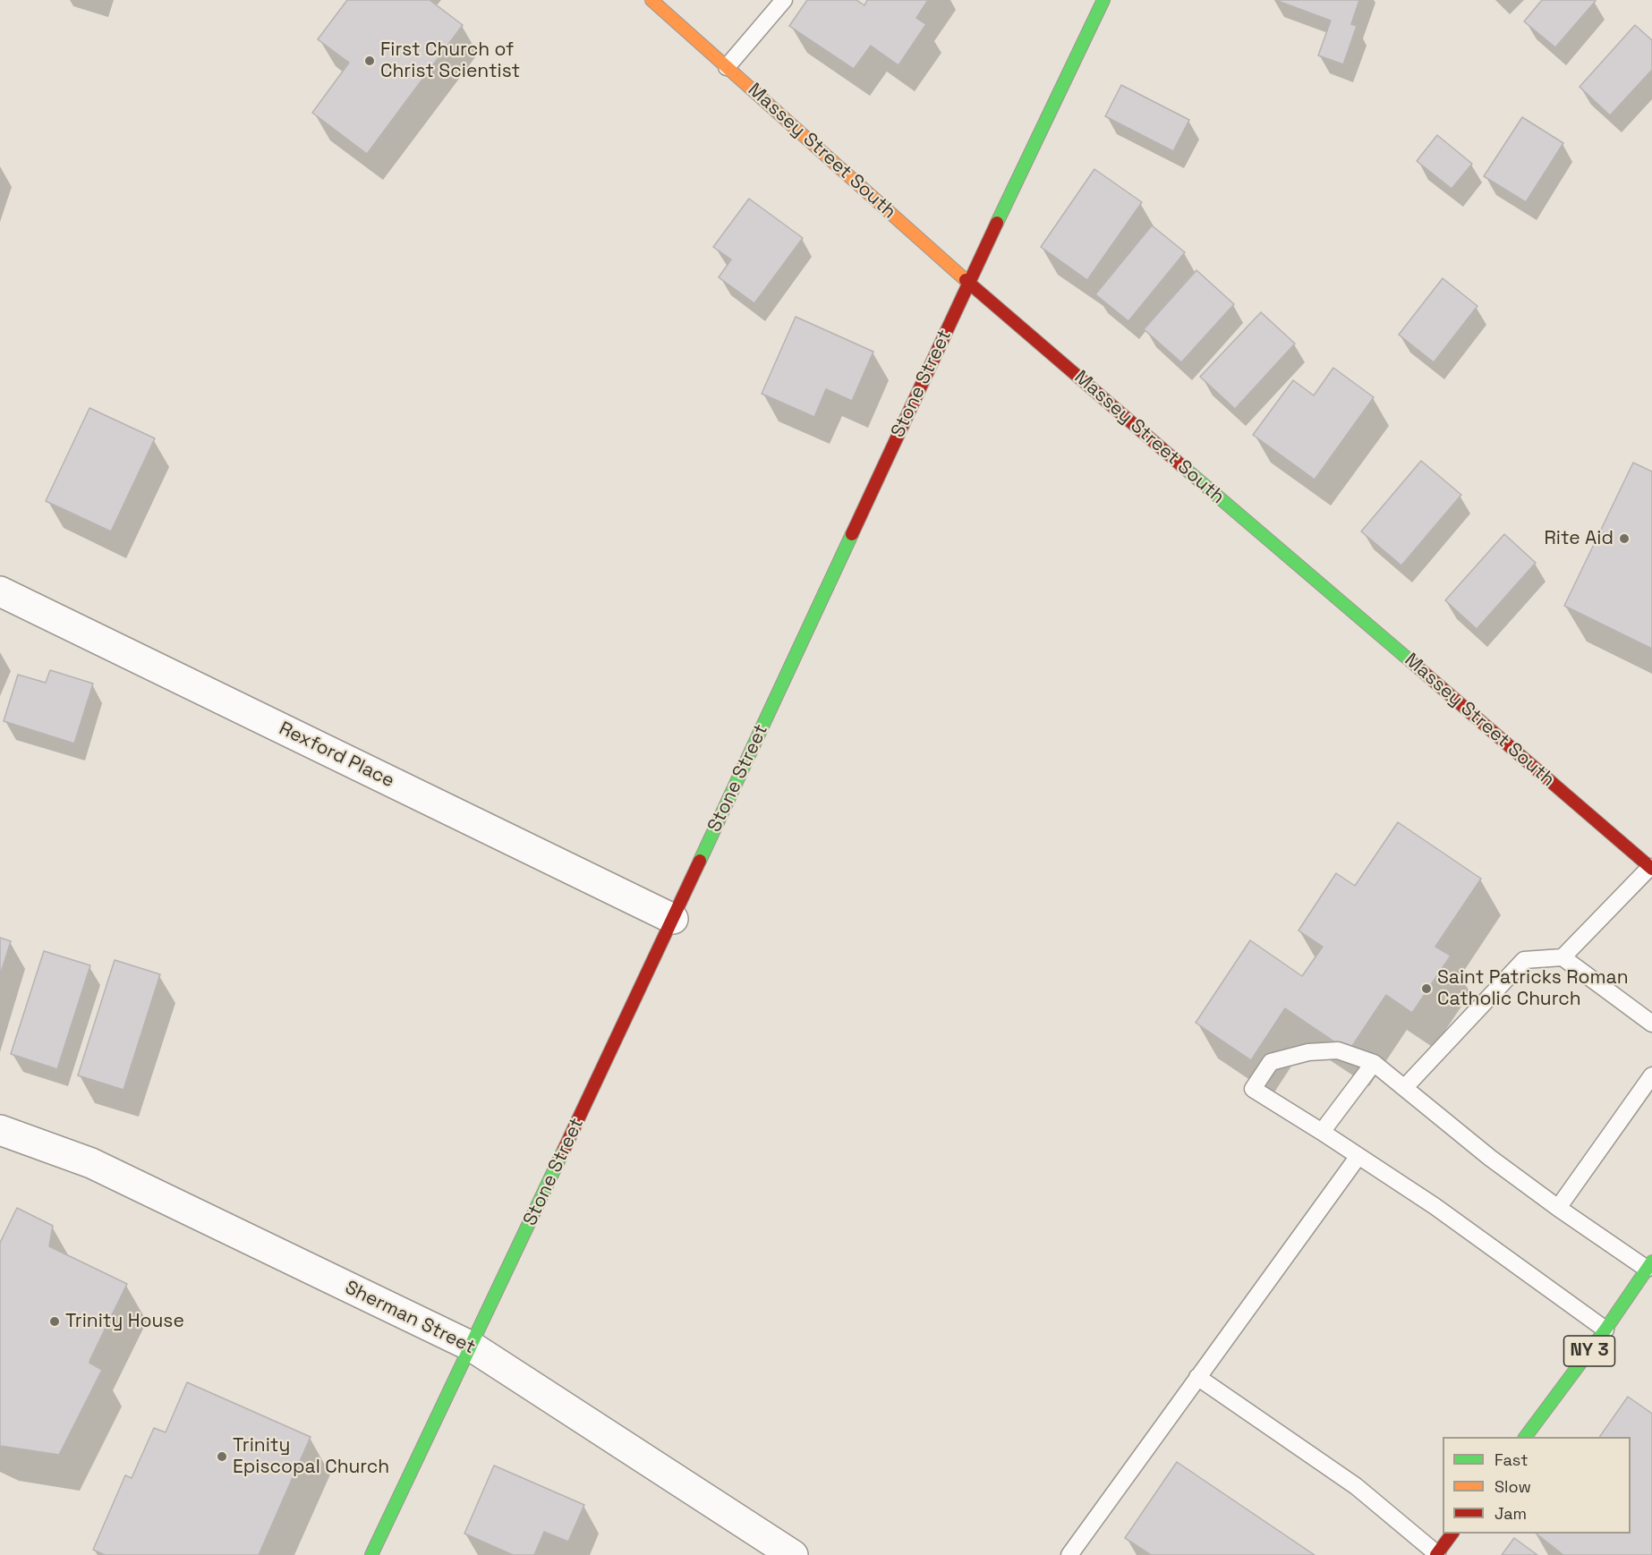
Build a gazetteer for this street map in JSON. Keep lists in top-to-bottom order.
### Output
{
  "streets": {
    "main road": ["Massey Street South", "Stone Street", "NY 3"],
    "street": ["Rexford Place", "Sherman Street"]
  },
  "crossings": [
    ["Massey Street South", "Stone Street"],
    ["Stone Street", "Rexford Place"],
    ["Stone Street", "Sherman Street"]
  ],
  "places": [
    "First Church of Christ Scientist",
    "Rite Aid",
    "Saint Patricks Roman Catholic Church",
    "Trinity House",
    "Trinity Episcopal Church"
  ],
  "legend": ["Fast", "Slow", "Jam"]
}
